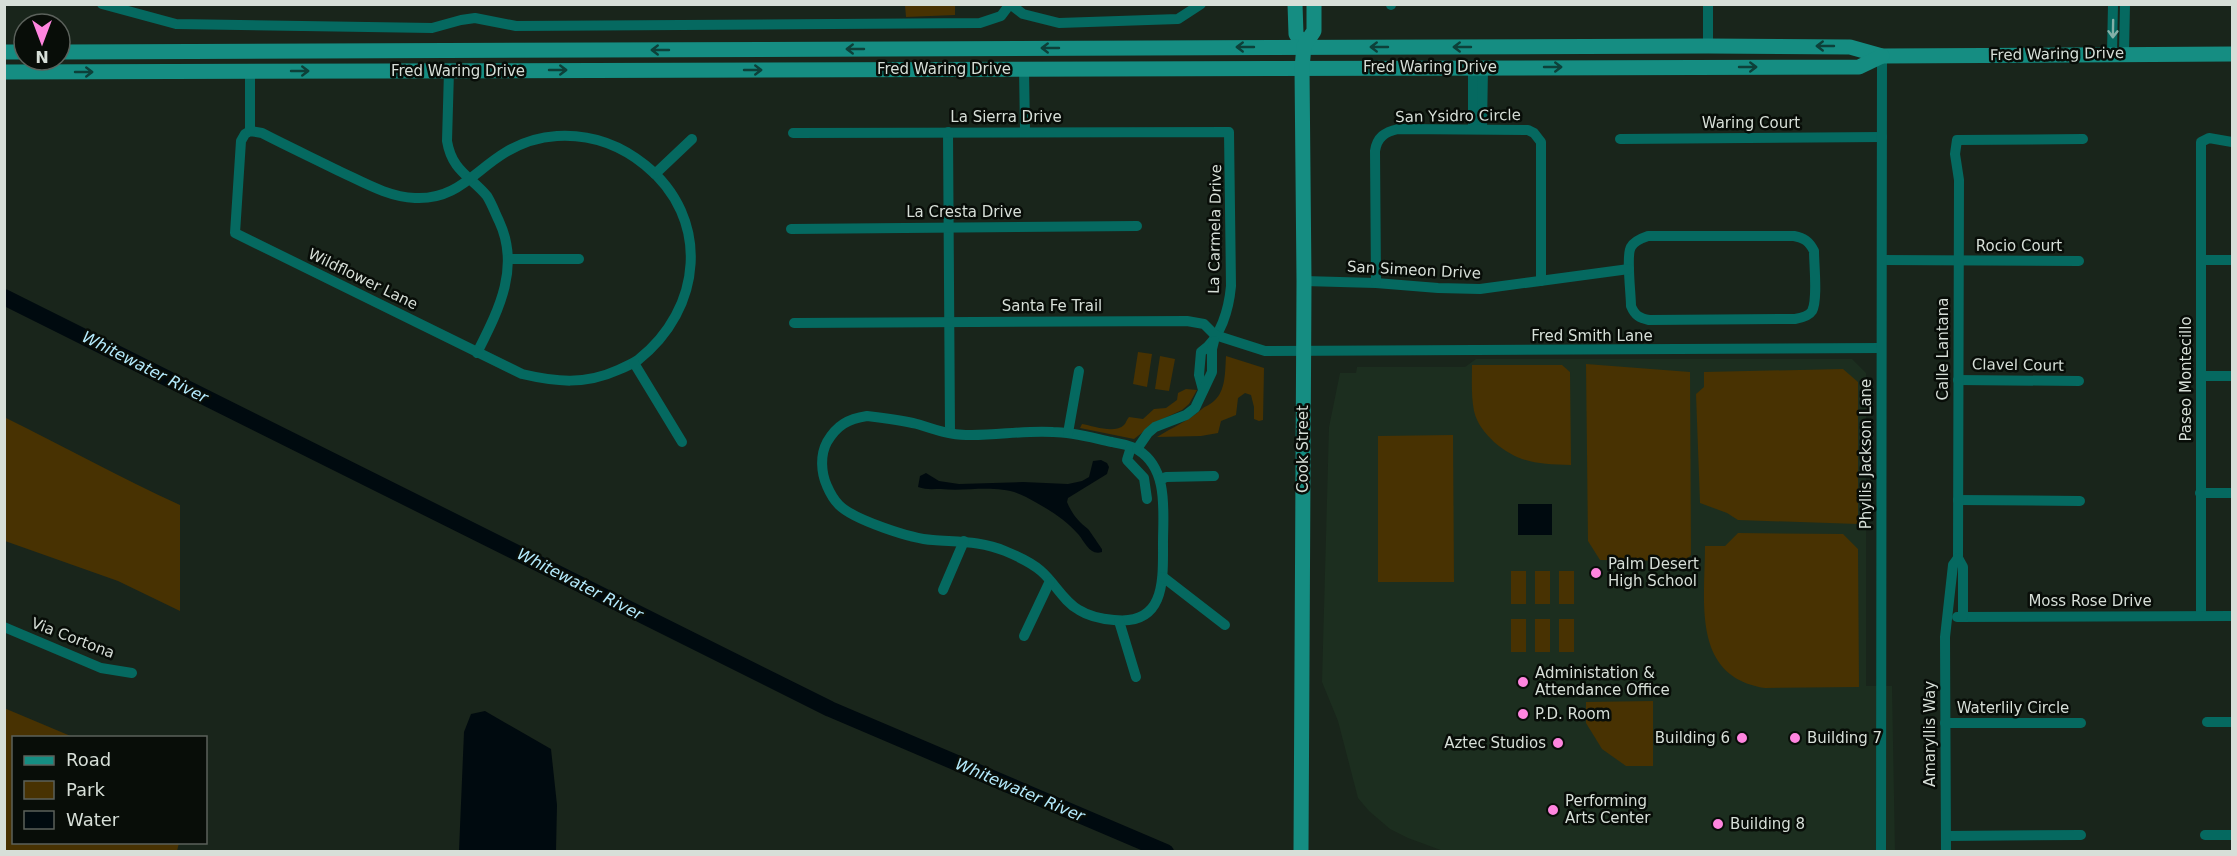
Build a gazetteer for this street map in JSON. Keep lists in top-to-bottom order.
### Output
{
  "streets": {
    "main road": ["Fred Waring Drive", "Cook Street"],
    "street": [
      "San Ysidro Circle",
      "La Sierra Drive",
      "Waring Court",
      "La Cresta Drive",
      "La Carmela Drive",
      "Rocio Court",
      "San Simeon Drive",
      "Wildflower Lane",
      "Santa Fe Trail",
      "Fred Smith Lane",
      "Calle Lantana",
      "Clavel Court",
      "Paseo Montecillo",
      "Phyllis Jackson Lane",
      "Moss Rose Drive",
      "Via Cortona",
      "Waterlily Circle",
      "Amaryllis Way"
    ]
  },
  "crossings": [
    ["Fred Waring Drive", "Cook Street"],
    ["Fred Waring Drive", "Phyllis Jackson Lane"],
    ["San Ysidro Circle", "San Simeon Drive"],
    ["La Sierra Drive", "La Carmela Drive"],
    ["Waring Court", "Phyllis Jackson Lane"],
    ["La Carmela Drive", "Santa Fe Trail"],
    ["Rocio Court", "Calle Lantana"],
    ["Rocio Court", "Phyllis Jackson Lane"],
    ["San Simeon Drive", "Cook Street"],
    ["Santa Fe Trail", "Fred Smith Lane"],
    ["Santa Fe Trail", "Cook Street"],
    ["Fred Smith Lane", "Cook Street"],
    ["Fred Smith Lane", "Phyllis Jackson Lane"],
    ["Calle Lantana", "Clavel Court"],
    ["Calle Lantana", "Moss Rose Drive"],
    ["Calle Lantana", "Amaryllis Way"],
    ["Paseo Montecillo", "Moss Rose Drive"],
    ["Moss Rose Drive", "Amaryllis Way"],
    ["Waterlily Circle", "Amaryllis Way"]
  ],
  "water": ["Whitewater River"],
  "places": [
    "Palm Desert High School",
    "Administation & Attendance Office",
    "P.D. Room",
    "Building 6",
    "Building 7",
    "Aztec Studios",
    "Performing Arts Center",
    "Building 8"
  ],
  "legend": ["Road", "Park", "Water"],
  "north": "bottom"
}
